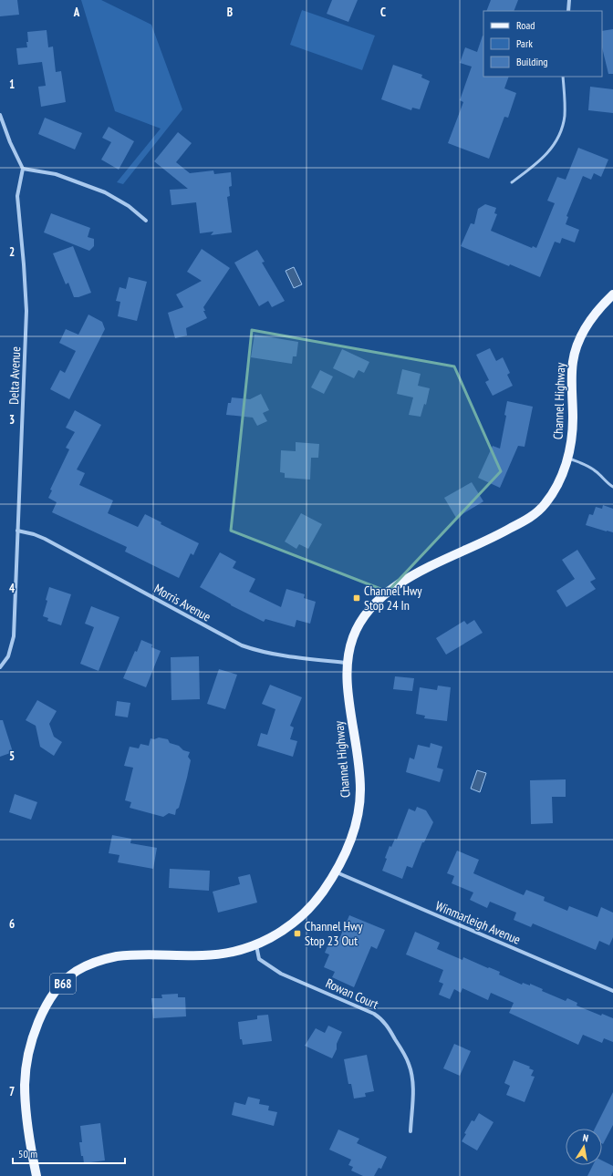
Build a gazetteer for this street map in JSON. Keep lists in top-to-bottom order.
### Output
{
  "streets": {
    "main road": ["Channel Highway", "B68"],
    "street": [
      "Delta Avenue",
      "Morris Avenue",
      "Winmarleigh Avenue",
      "Rowan Court"
    ]
  },
  "crossings": [
    ["Delta Avenue", "Morris Avenue"],
    ["Channel Highway", "Morris Avenue"],
    ["Channel Highway", "Winmarleigh Avenue"],
    ["Channel Highway", "Rowan Court"]
  ],
  "places": {
    "transit": ["Channel Hwy Stop 24 In", "Channel Hwy Stop 23 Out"]
  },
  "legend": ["Road", "Park", "Building"],
  "scale_bar": "50 m",
  "north": "top",
  "grid": {
    "columns": ["A", "B", "C"],
    "rows": [
      "1",
      "2",
      "3",
      "4",
      "5",
      "6",
      "7"
    ]
  }
}
